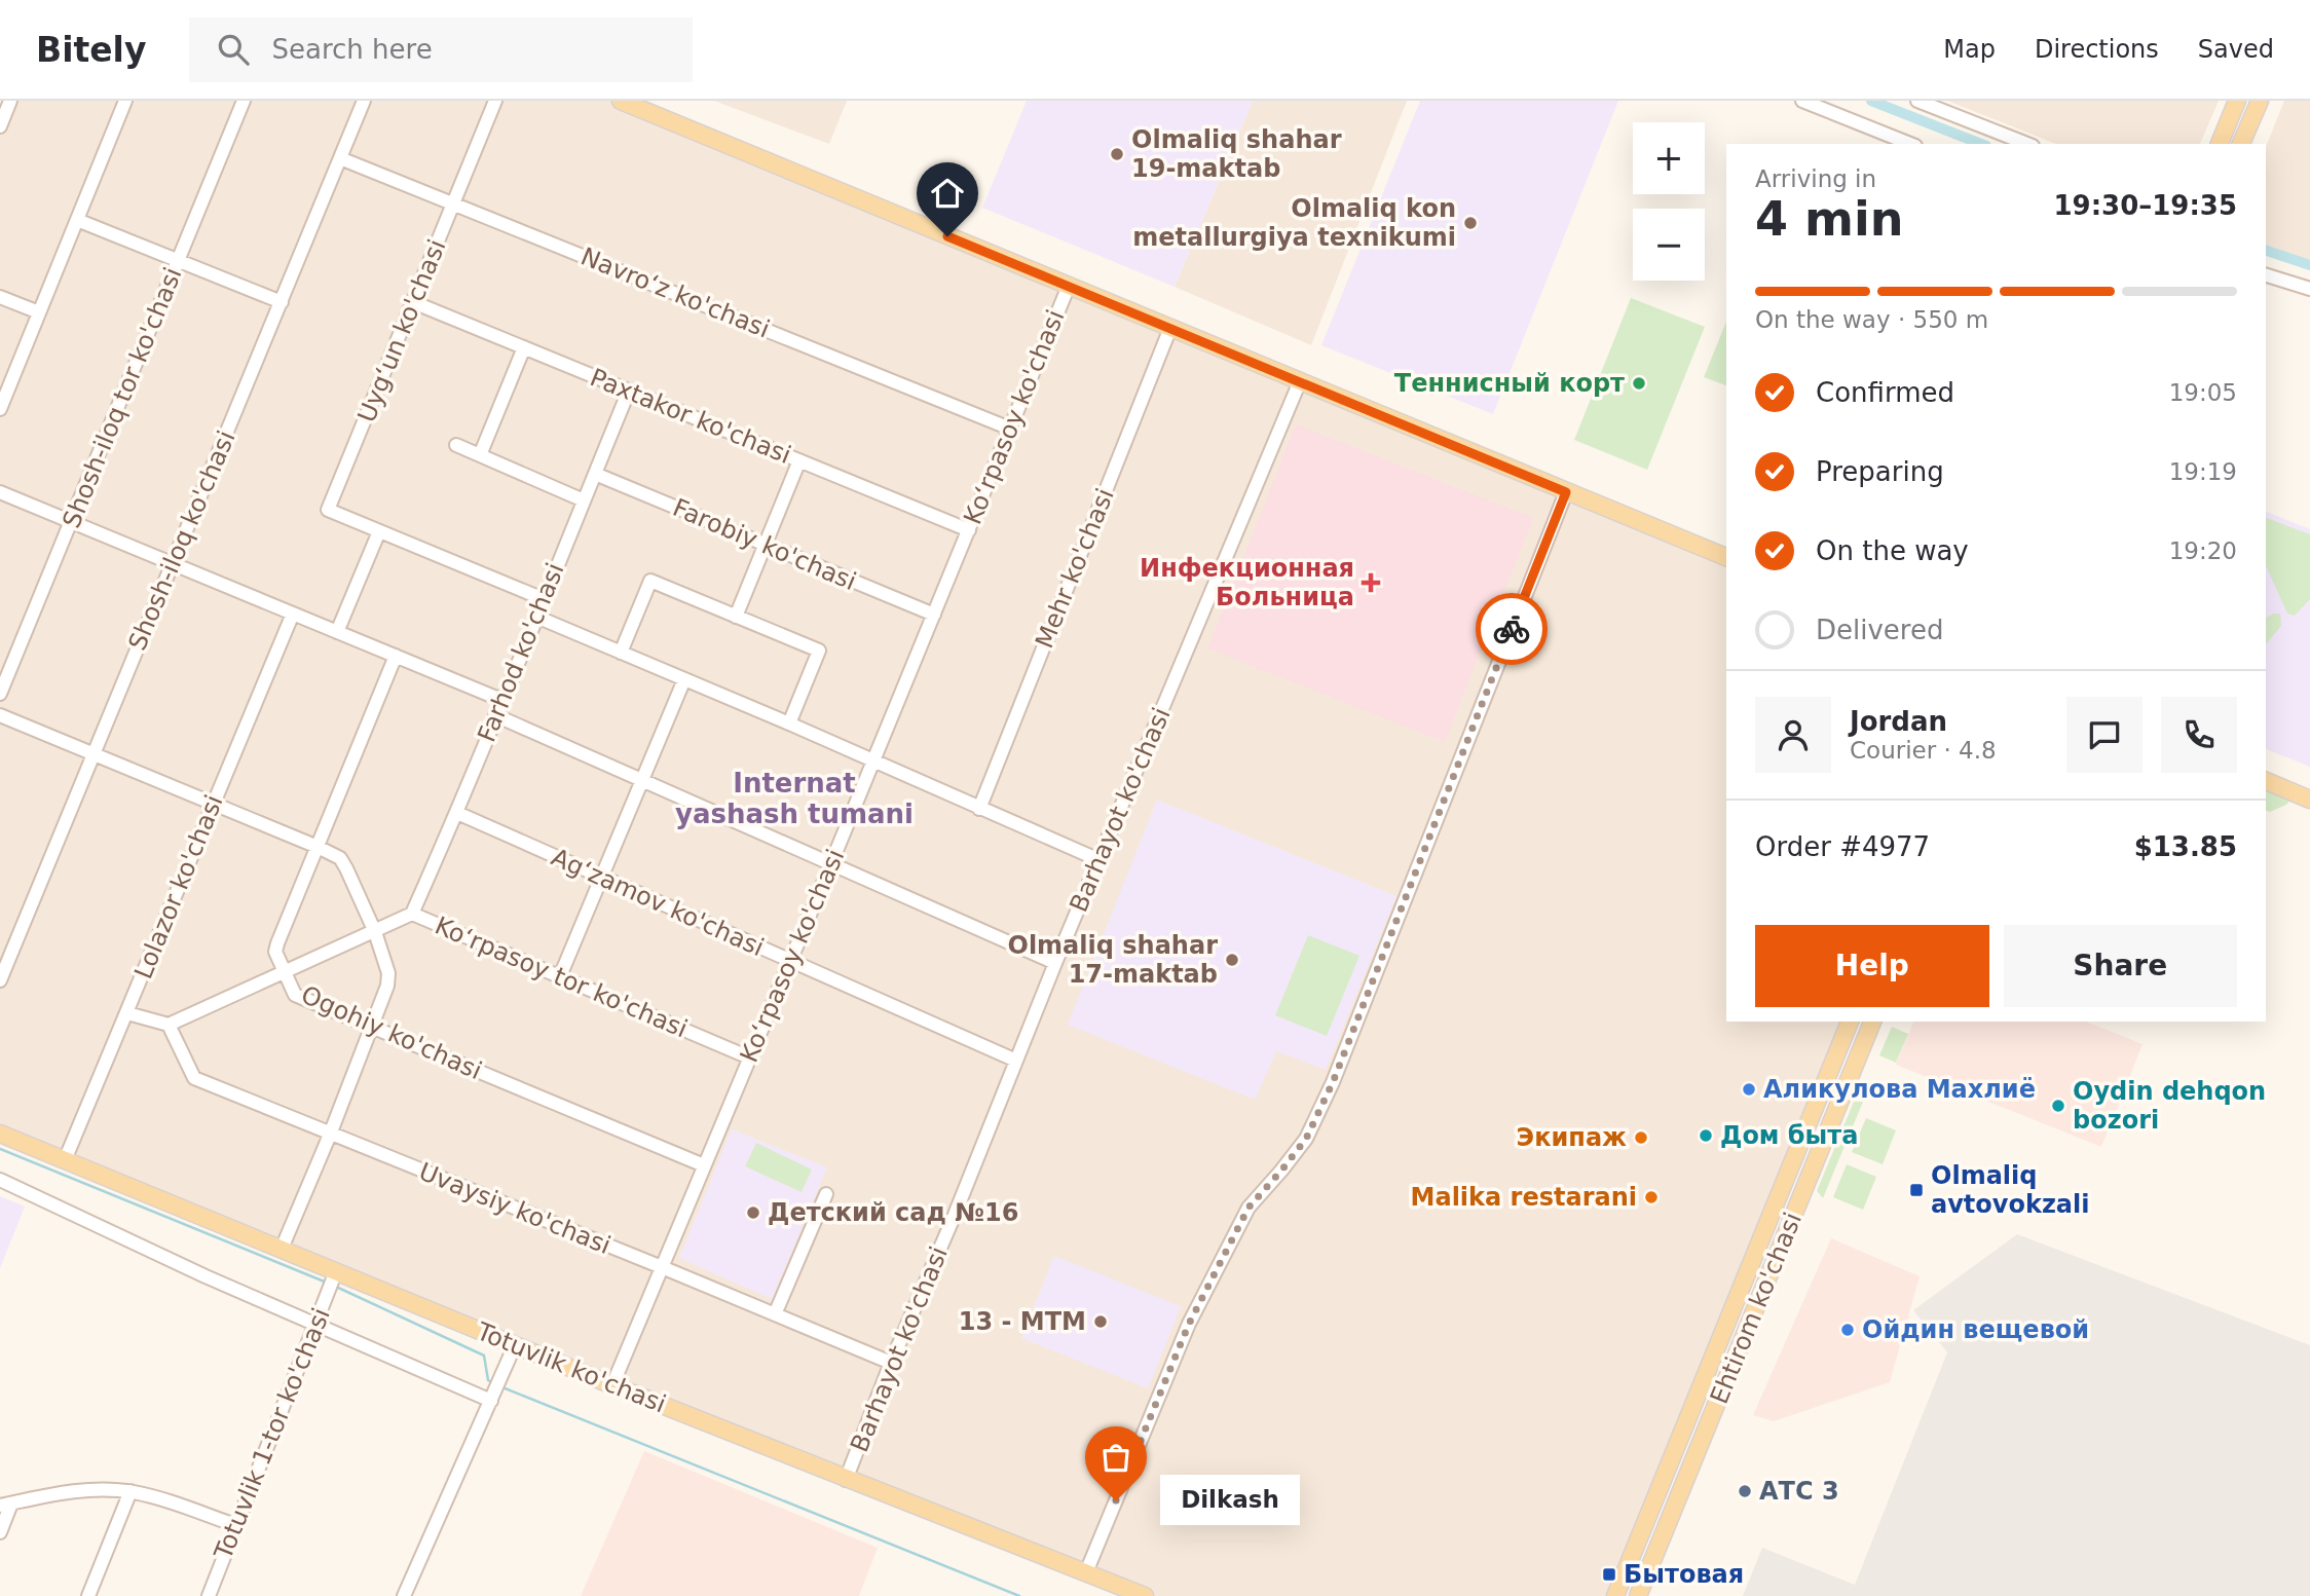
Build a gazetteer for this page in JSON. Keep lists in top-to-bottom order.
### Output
{
  "streets": {
    "main road": ["Ehtirom ko'chasi", "Totuvlik ko'chasi"],
    "street": [
      "Navro‘z ko'chasi",
      "Uyg‘un ko'chasi",
      "Shosh-iloq tor ko'chasi",
      "Paxtakor ko'chasi",
      "Ko‘rpasoy ko'chasi",
      "Shosh-iloq ko'chasi",
      "Farobiy ko'chasi",
      "Mehr ko'chasi",
      "Farhod ko'chasi",
      "Barhayot ko'chasi",
      "Lolazor ko'chasi",
      "Ag‘zamov ko'chasi",
      "Ko‘rpasoy tor ko'chasi",
      "Ogohiy ko'chasi",
      "Uvaysiy ko'chasi",
      "Totuvlik 1-tor ko'chasi"
    ]
  },
  "crossings": [
    ["Navro‘z ko'chasi", "Uyg‘un ko'chasi"],
    ["Navro‘z ko'chasi", "Ko‘rpasoy ko'chasi"],
    ["Navro‘z ko'chasi", "Shosh-iloq ko'chasi"],
    ["Uyg‘un ko'chasi", "Paxtakor ko'chasi"],
    ["Uyg‘un ko'chasi", "Farhod ko'chasi"],
    ["Paxtakor ko'chasi", "Ko‘rpasoy ko'chasi"],
    ["Paxtakor ko'chasi", "Farhod ko'chasi"],
    ["Ko‘rpasoy ko'chasi", "Farobiy ko'chasi"],
    ["Ko‘rpasoy ko'chasi", "Ag‘zamov ko'chasi"],
    ["Ko‘rpasoy ko'chasi", "Ko‘rpasoy tor ko'chasi"],
    ["Ko‘rpasoy ko'chasi", "Ogohiy ko'chasi"],
    ["Ko‘rpasoy ko'chasi", "Uvaysiy ko'chasi"],
    ["Ko‘rpasoy ko'chasi", "Totuvlik ko'chasi"],
    ["Farobiy ko'chasi", "Farhod ko'chasi"],
    ["Farhod ko'chasi", "Ag‘zamov ko'chasi"],
    ["Farhod ko'chasi", "Ko‘rpasoy tor ko'chasi"],
    ["Barhayot ko'chasi", "Ag‘zamov ko'chasi"],
    ["Barhayot ko'chasi", "Uvaysiy ko'chasi"],
    ["Barhayot ko'chasi", "Totuvlik ko'chasi"],
    ["Lolazor ko'chasi", "Totuvlik ko'chasi"],
    ["Ko‘rpasoy tor ko'chasi", "Ogohiy ko'chasi"],
    ["Ko‘rpasoy tor ko'chasi", "Uvaysiy ko'chasi"],
    ["Totuvlik ko'chasi", "Totuvlik 1-tor ko'chasi"]
  ],
  "districts": ["Internat yashash tumani"],
  "places": {
    "other": [
      "Olmaliq shahar 19-maktab",
      "Olmaliq kon metallurgiya texnikumi",
      "Теннисный корт",
      "Olmaliq shahar 17-maktab",
      "Аликулова Махлиё",
      "Oydin dehqon bozori",
      "Дом быта",
      "Экипаж",
      "Malika restarani",
      "Детский сад №16",
      "13 - MTM",
      "Ойдин вещевой",
      "АТС 3",
      "Dilkash"
    ],
    "health": ["Инфекционная Больница"],
    "transit": ["Olmaliq avtovokzali", "Бытовая"]
  },
  "page": {
    "header": "Bitely",
    "search": "Search here",
    "nav": ["Map", "Directions", "Saved"],
    "map_buttons": ["+", "−"],
    "heading": ["4 min", "Arriving in", "19:30–19:35"],
    "panel": [
      "Jordan",
      "Courier · 4.8",
      "Order #4977",
      "$13.85"
    ],
    "bar": "On the way · 550 m",
    "list": [
      ["Confirmed", "19:05"],
      ["Preparing", "19:19"],
      ["On the way", "19:20"],
      "Delivered"
    ],
    "buttons": ["Help", "Share"],
    "bubble": "Dilkash"
  }
}
